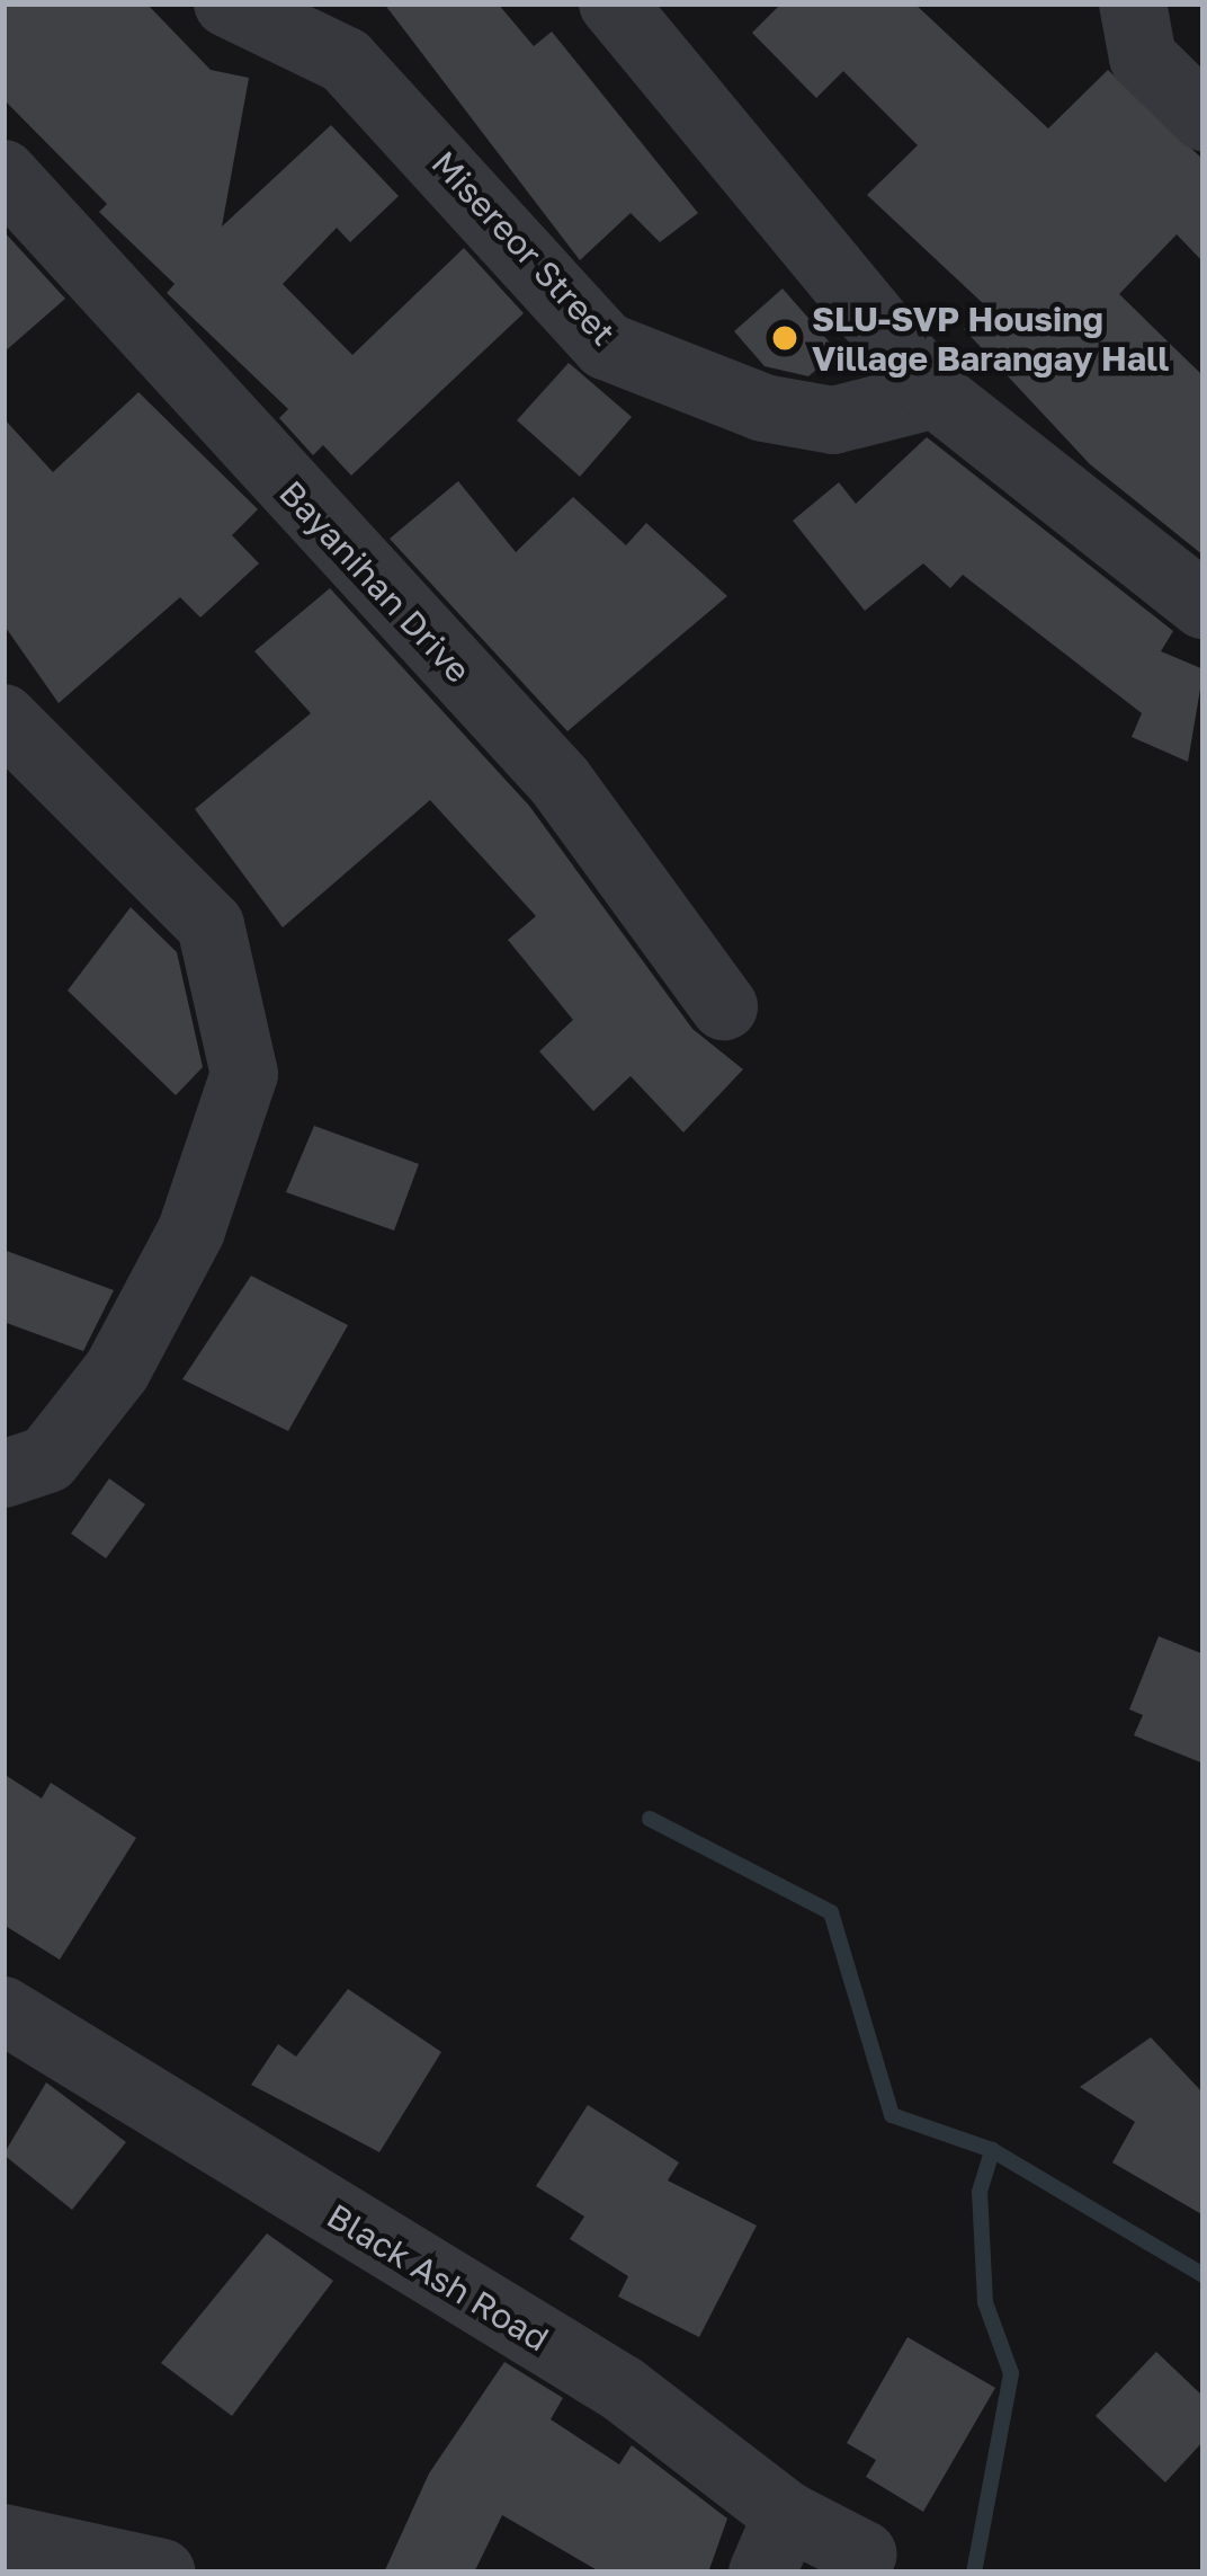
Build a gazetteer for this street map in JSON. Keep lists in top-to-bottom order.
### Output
{
  "streets": {
    "street": ["Misereor Street", "Bayanihan Drive", "Black Ash Road"]
  },
  "places": ["SLU-SVP Housing Village Barangay Hall"]
}
